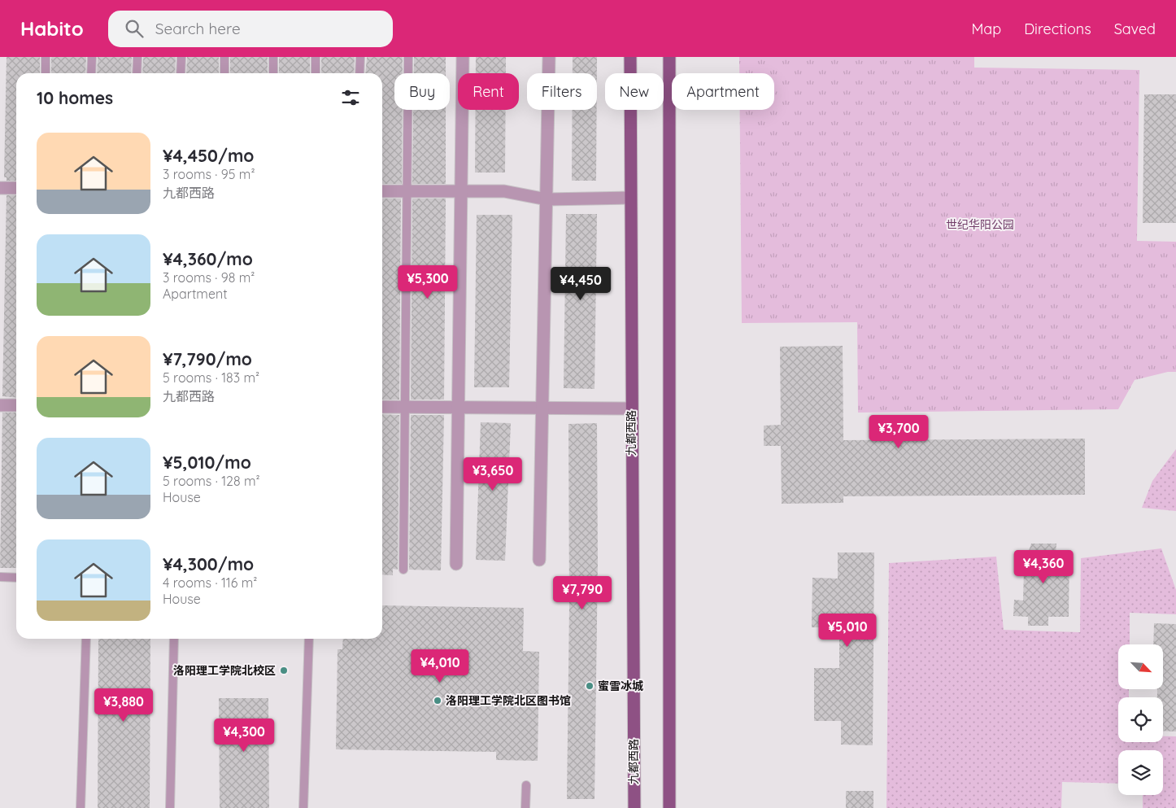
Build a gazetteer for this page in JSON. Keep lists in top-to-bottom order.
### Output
{
  "streets": {
    "main road": ["九都西路"]
  },
  "parks": ["世纪华阳公园"],
  "places": ["洛阳理工学院北校区", "蜜雪冰城", "洛阳理工学院北区图书馆"],
  "north": "bottom right",
  "page": {
    "header": "Habito",
    "search": "Search here",
    "nav": ["Map", "Directions", "Saved"],
    "chip": [
      "Buy",
      "Rent",
      "Filters",
      "New",
      "Apartment"
    ],
    "heading": "10 homes",
    "list": [
      {
        "name": "¥4,450/mo",
        "note": "3 rooms · 95 m² · 九都西路"
      },
      {
        "name": "¥4,360/mo",
        "note": "3 rooms · 98 m² · Apartment"
      },
      {
        "name": "¥7,790/mo",
        "note": "5 rooms · 183 m² · 九都西路"
      },
      {
        "name": "¥5,010/mo",
        "note": "5 rooms · 128 m² · House"
      },
      {
        "name": "¥4,300/mo",
        "note": "4 rooms · 116 m² · House"
      }
    ],
    "price": [
      "¥5,300",
      "¥4,450",
      "¥3,700",
      "¥3,650",
      "¥4,360",
      "¥7,790",
      "¥5,010",
      "¥4,010",
      "¥3,880",
      "¥4,300"
    ]
  }
}
